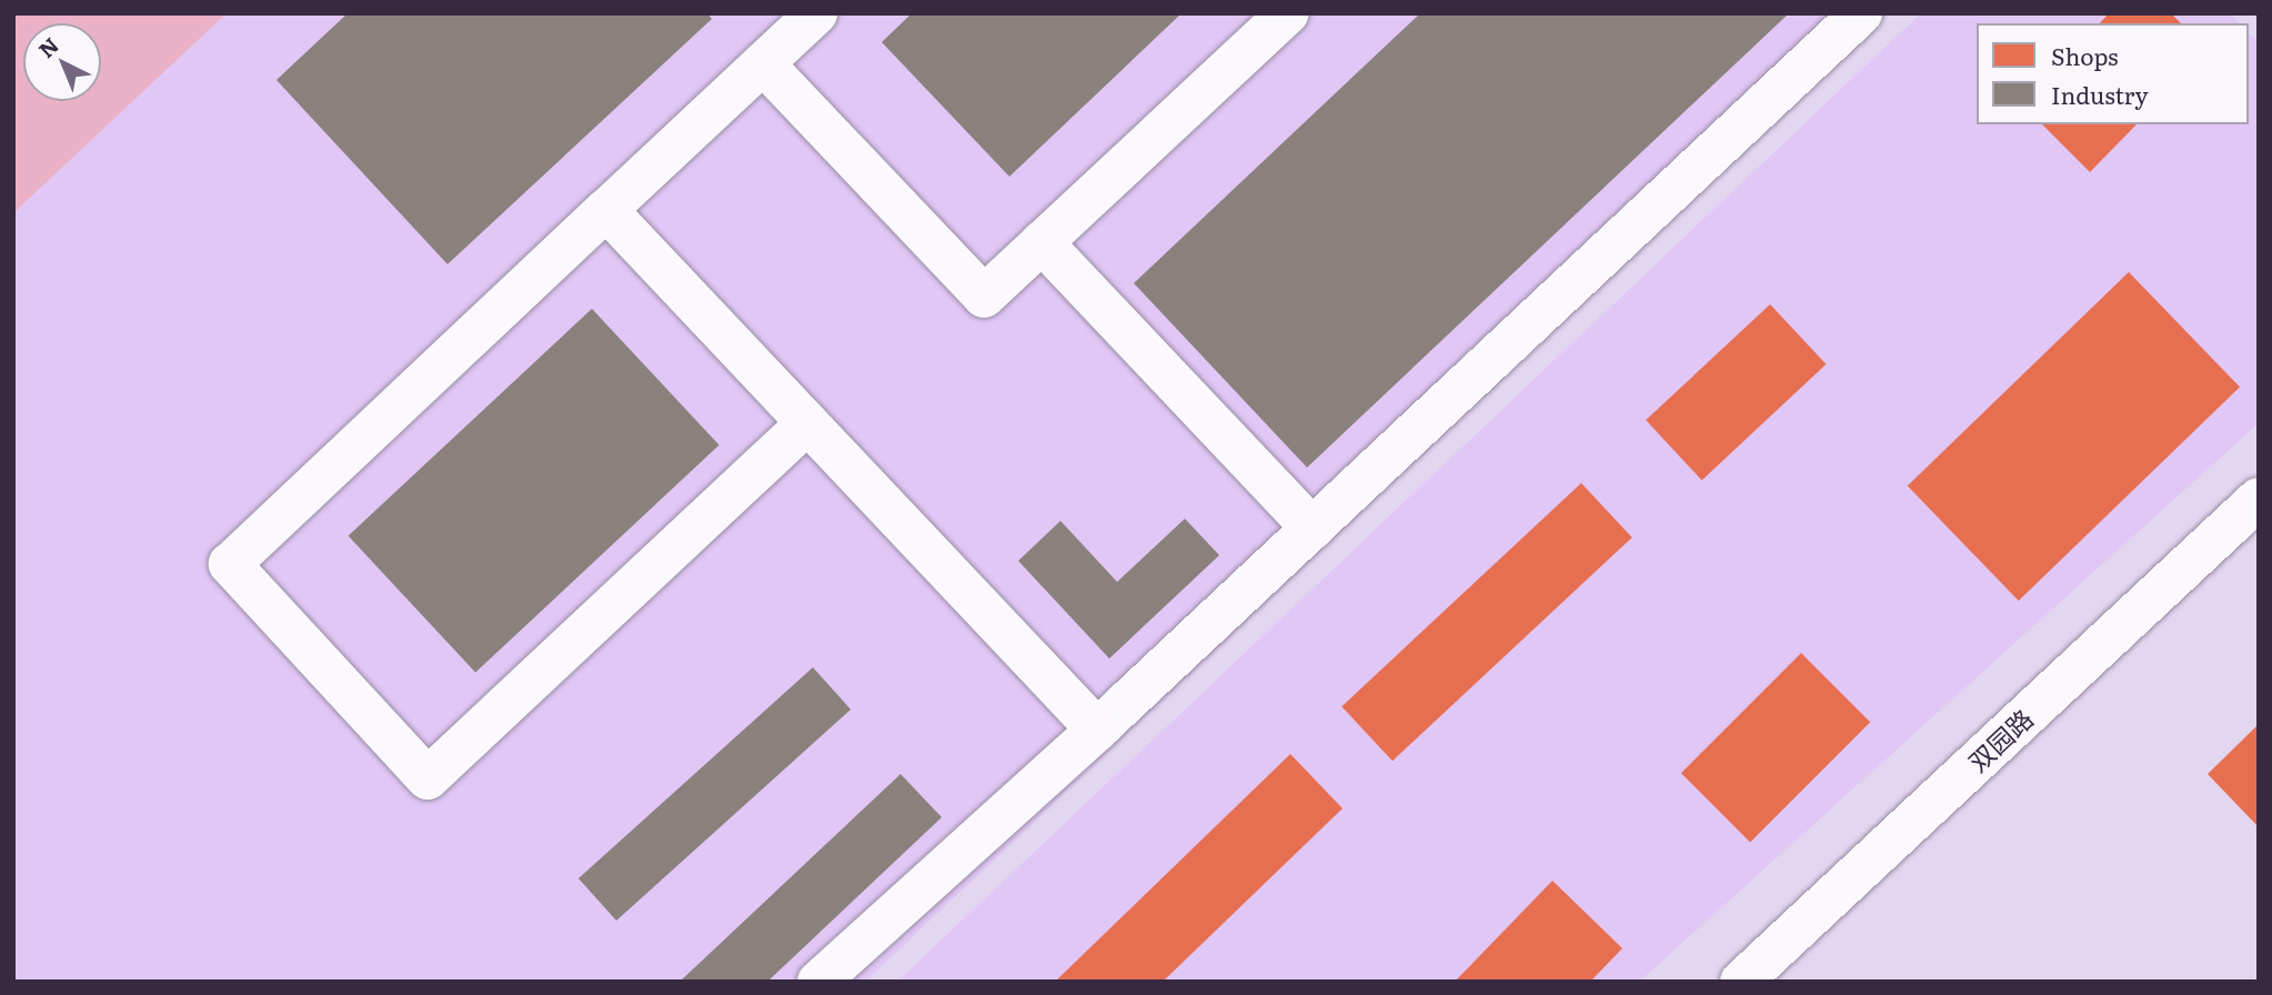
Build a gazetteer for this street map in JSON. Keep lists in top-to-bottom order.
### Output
{
  "streets": {
    "street": ["双园路"]
  },
  "legend": ["Shops", "Industry"],
  "north": "top left"
}
